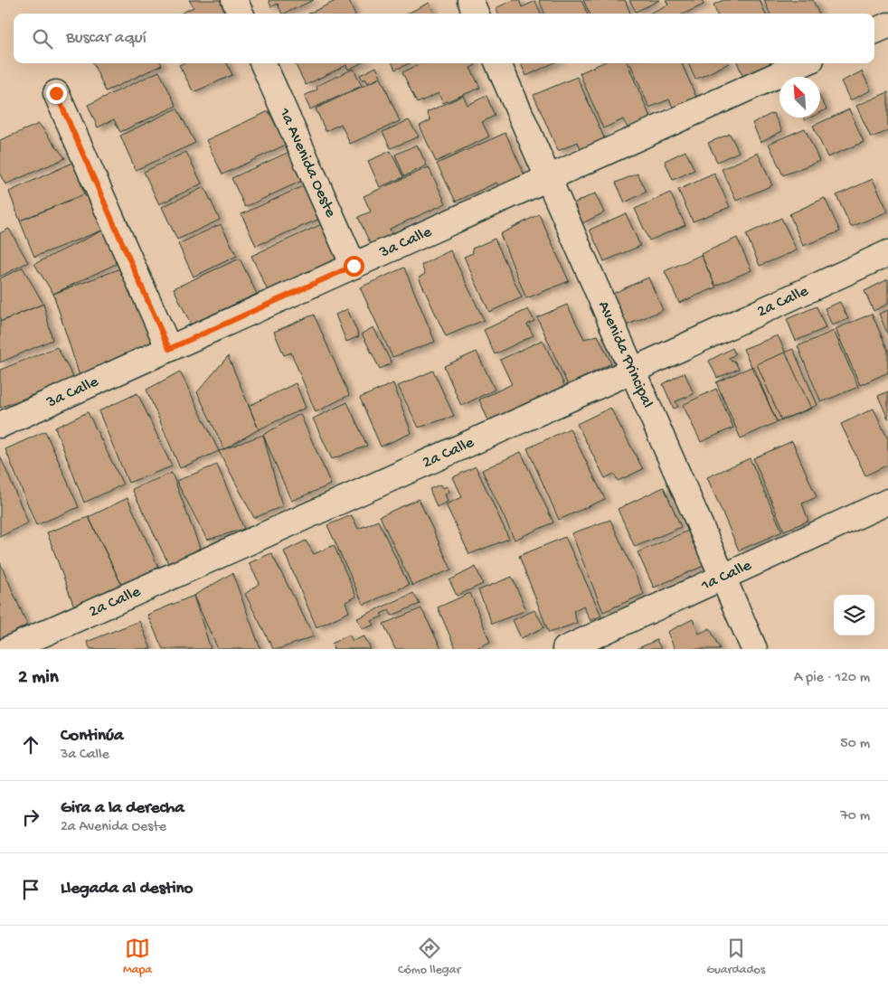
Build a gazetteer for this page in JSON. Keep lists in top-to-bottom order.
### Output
{
  "streets": {
    "street": [
      "1a Avenida Oeste",
      "3a Calle",
      "2a Calle",
      "Avenida Principal",
      "1a Calle"
    ]
  },
  "crossings": [
    ["1a Avenida Oeste", "3a Calle"],
    ["3a Calle", "Avenida Principal"],
    ["2a Calle", "Avenida Principal"],
    ["Avenida Principal", "1a Calle"]
  ],
  "north": "top left",
  "page": {
    "search": "Buscar aquí",
    "heading": ["2 min", "A pie · 120 m"],
    "list": [
      ["Continúa", "3a Calle", "50 m"],
      ["Gira a la derecha", "2a Avenida Oeste", "70 m"],
      "Llegada al destino"
    ],
    "nav": ["Mapa", "Cómo llegar", "Guardados"]
  }
}
